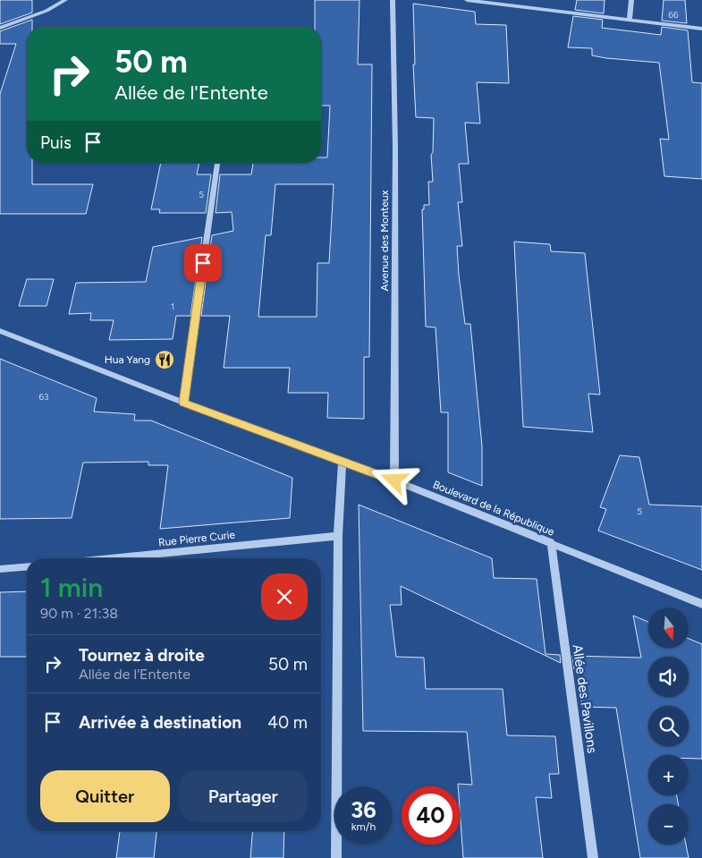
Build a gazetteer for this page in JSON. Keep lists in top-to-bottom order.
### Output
{
  "streets": {
    "street": [
      "Avenue des Monteux",
      "Boulevard de la République",
      "Rue Pierre Curie",
      "Allée des Pavillons"
    ]
  },
  "crossings": [
    ["Avenue des Monteux", "Boulevard de la République"],
    ["Boulevard de la République", "Allée des Pavillons"]
  ],
  "places": {
    "restaurant": ["Hua Yang"]
  },
  "house_numbers": [
    "66",
    "5",
    "1",
    "63",
    "5"
  ],
  "north": "bottom",
  "page": {
    "turn": ["50 m", "Allée de l'Entente"],
    "then": "Puis",
    "heading": ["1 min", "90 m · 21:38"],
    "map_buttons": ["+", "−"],
    "list": [
      {
        "name": "Tournez à droite",
        "note": "Allée de l'Entente",
        "value": "50 m"
      },
      {
        "name": "Arrivée à destination",
        "value": "40 m"
      }
    ],
    "buttons": ["Quitter", "Partager"],
    "speed": "36 km/h",
    "limit": "40"
  }
}
